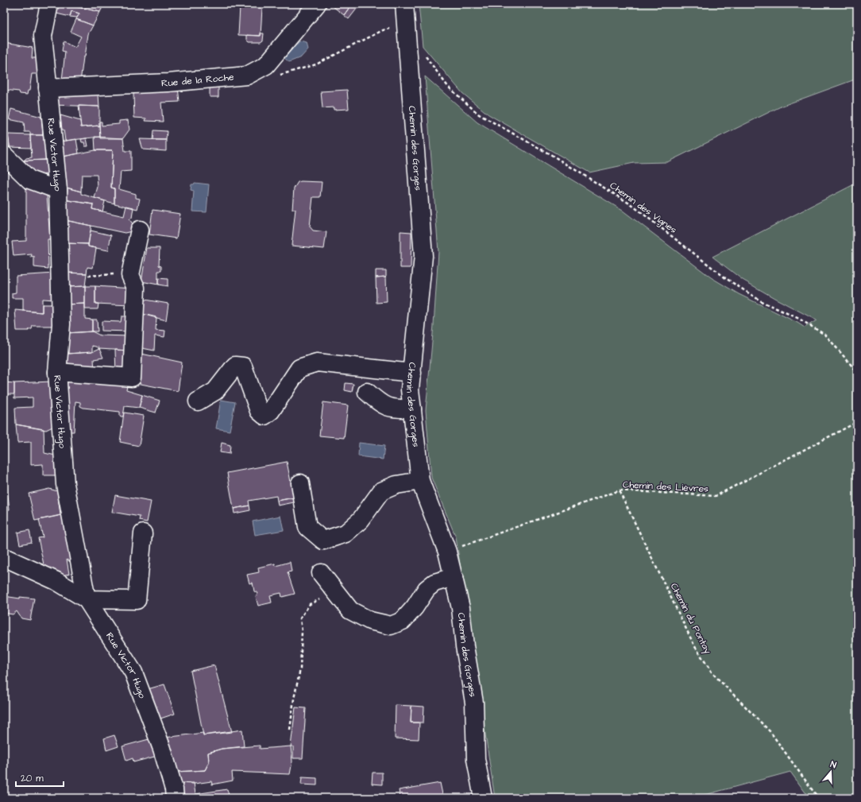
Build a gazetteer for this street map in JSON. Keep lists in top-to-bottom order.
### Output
{
  "streets": {
    "street": ["Rue de la Roche", "Chemin des Gorges", "Rue Victor Hugo"],
    "path": ["Chemin des Vignes", "Chemin des Lièvres", "Chemin du Pontay"]
  },
  "crossings": [
    ["Rue de la Roche", "Rue Victor Hugo"],
    ["Chemin des Gorges", "Chemin des Vignes"],
    ["Chemin des Gorges", "Chemin des Lièvres"],
    ["Chemin des Lièvres", "Chemin du Pontay"]
  ],
  "scale_bar": "20 m",
  "north": "top"
}
